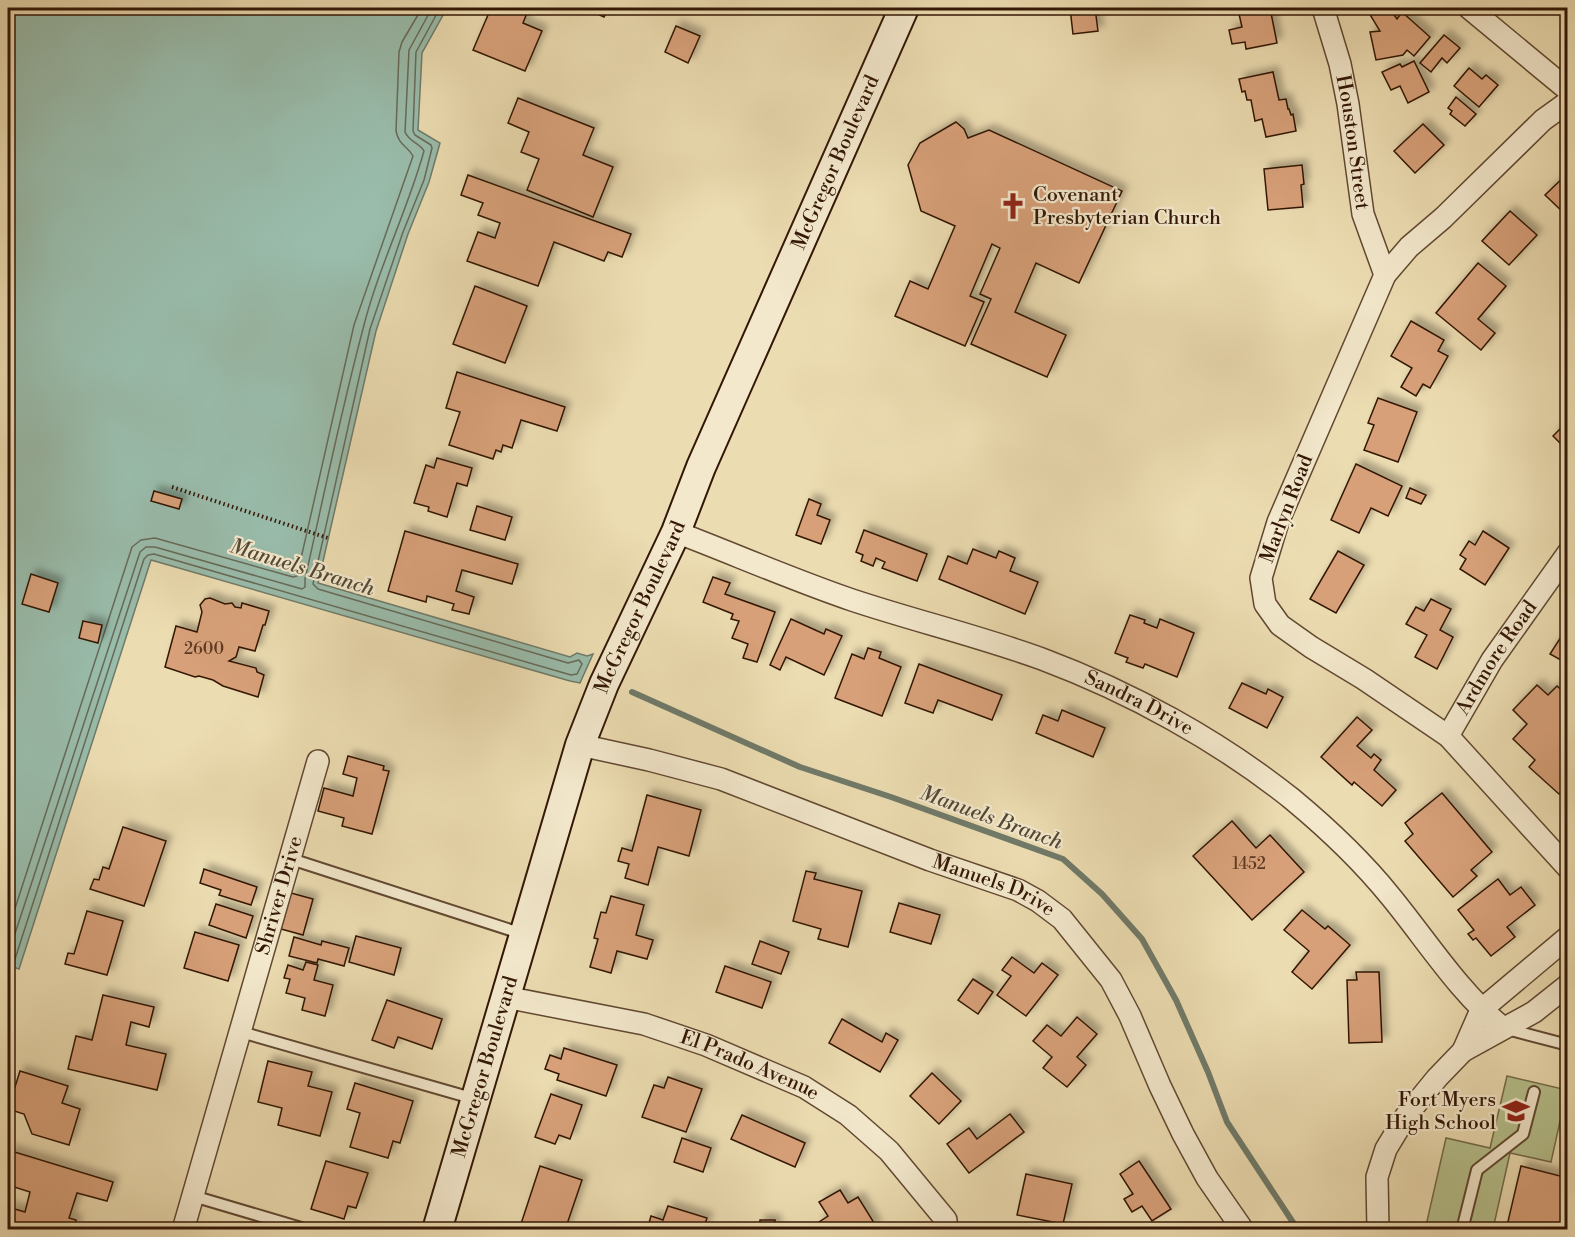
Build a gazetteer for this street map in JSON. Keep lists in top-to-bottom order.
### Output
{
  "streets": {
    "main road": ["McGregor Boulevard"],
    "street": [
      "Houston Street",
      "Marlyn Road",
      "Ardmore Road",
      "Sandra Drive",
      "Manuels Drive",
      "Shriver Drive",
      "El Prado Avenue"
    ]
  },
  "crossings": [
    ["Houston Street", "Marlyn Road"],
    ["McGregor Boulevard", "Sandra Drive"],
    ["McGregor Boulevard", "Manuels Drive"],
    ["McGregor Boulevard", "El Prado Avenue"],
    ["Marlyn Road", "Ardmore Road"]
  ],
  "water": ["Manuels Branch"],
  "places": {
    "church": ["Covenant Presbyterian Church"],
    "school or university": ["Fort Myers High School"]
  },
  "house_numbers": ["2600", "1452"]
}
